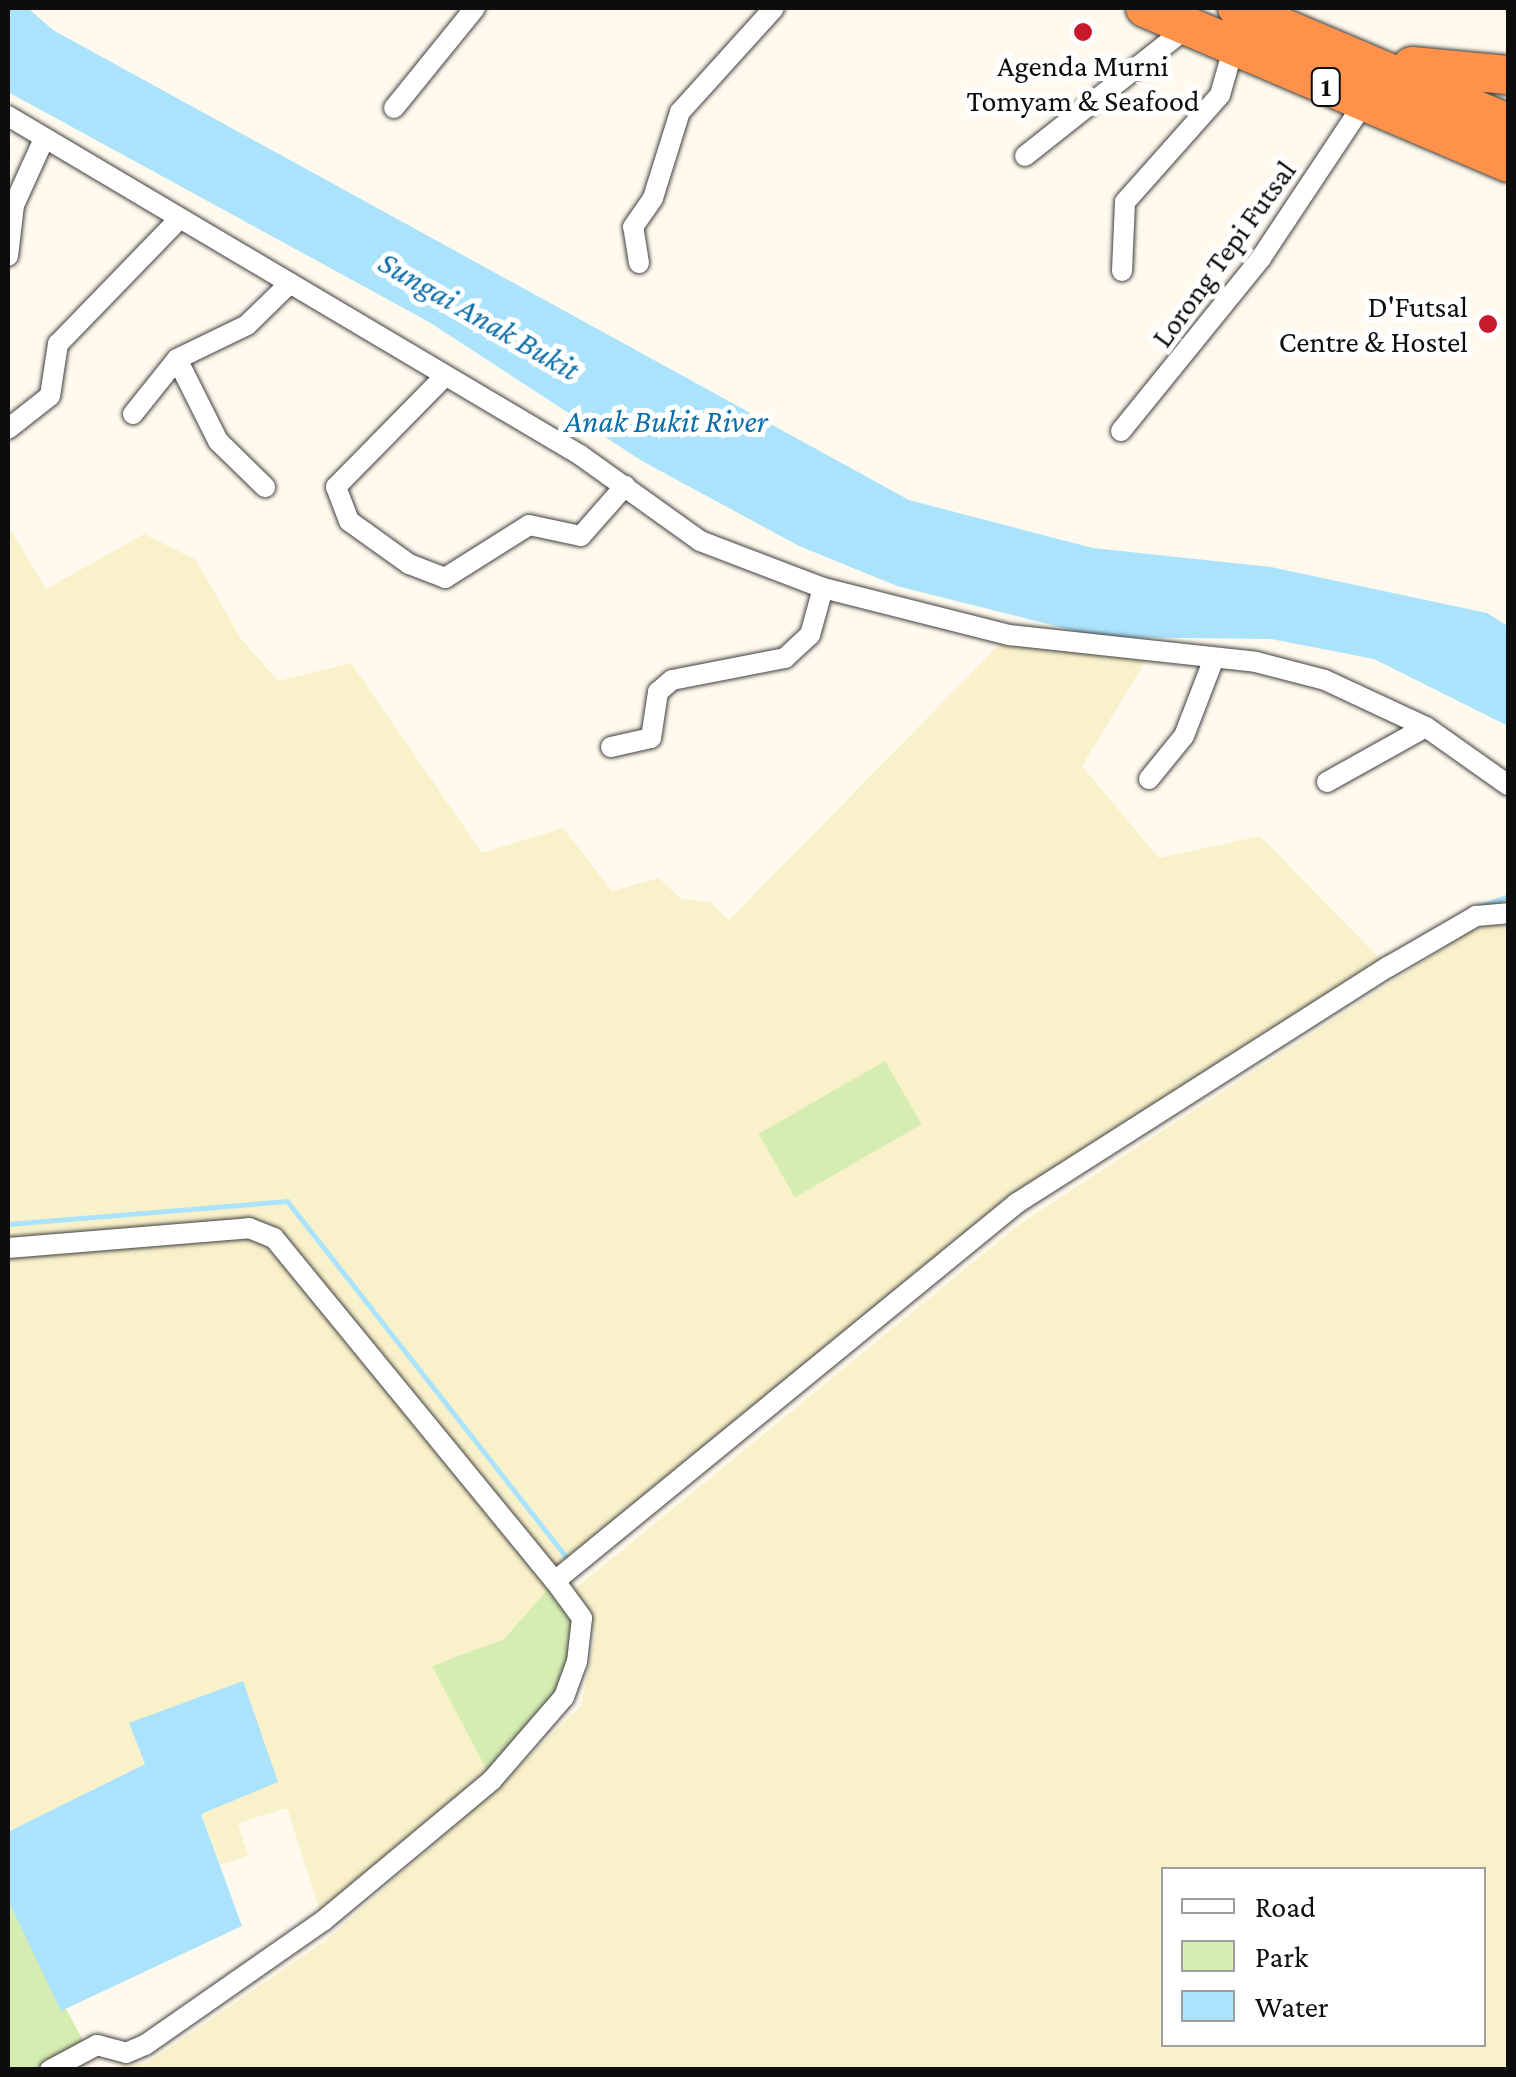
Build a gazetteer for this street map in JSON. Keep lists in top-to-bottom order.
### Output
{
  "streets": {
    "highway": ["1"],
    "street": ["Lorong Tepi Futsal"]
  },
  "crossings": [
    ["1", "Lorong Tepi Futsal"]
  ],
  "water": ["Sungai Anak Bukit", "Anak Bukit River"],
  "places": ["Agenda Murni Tomyam & Seafood", "D'Futsal Centre & Hostel"],
  "legend": ["Road", "Park", "Water"]
}
